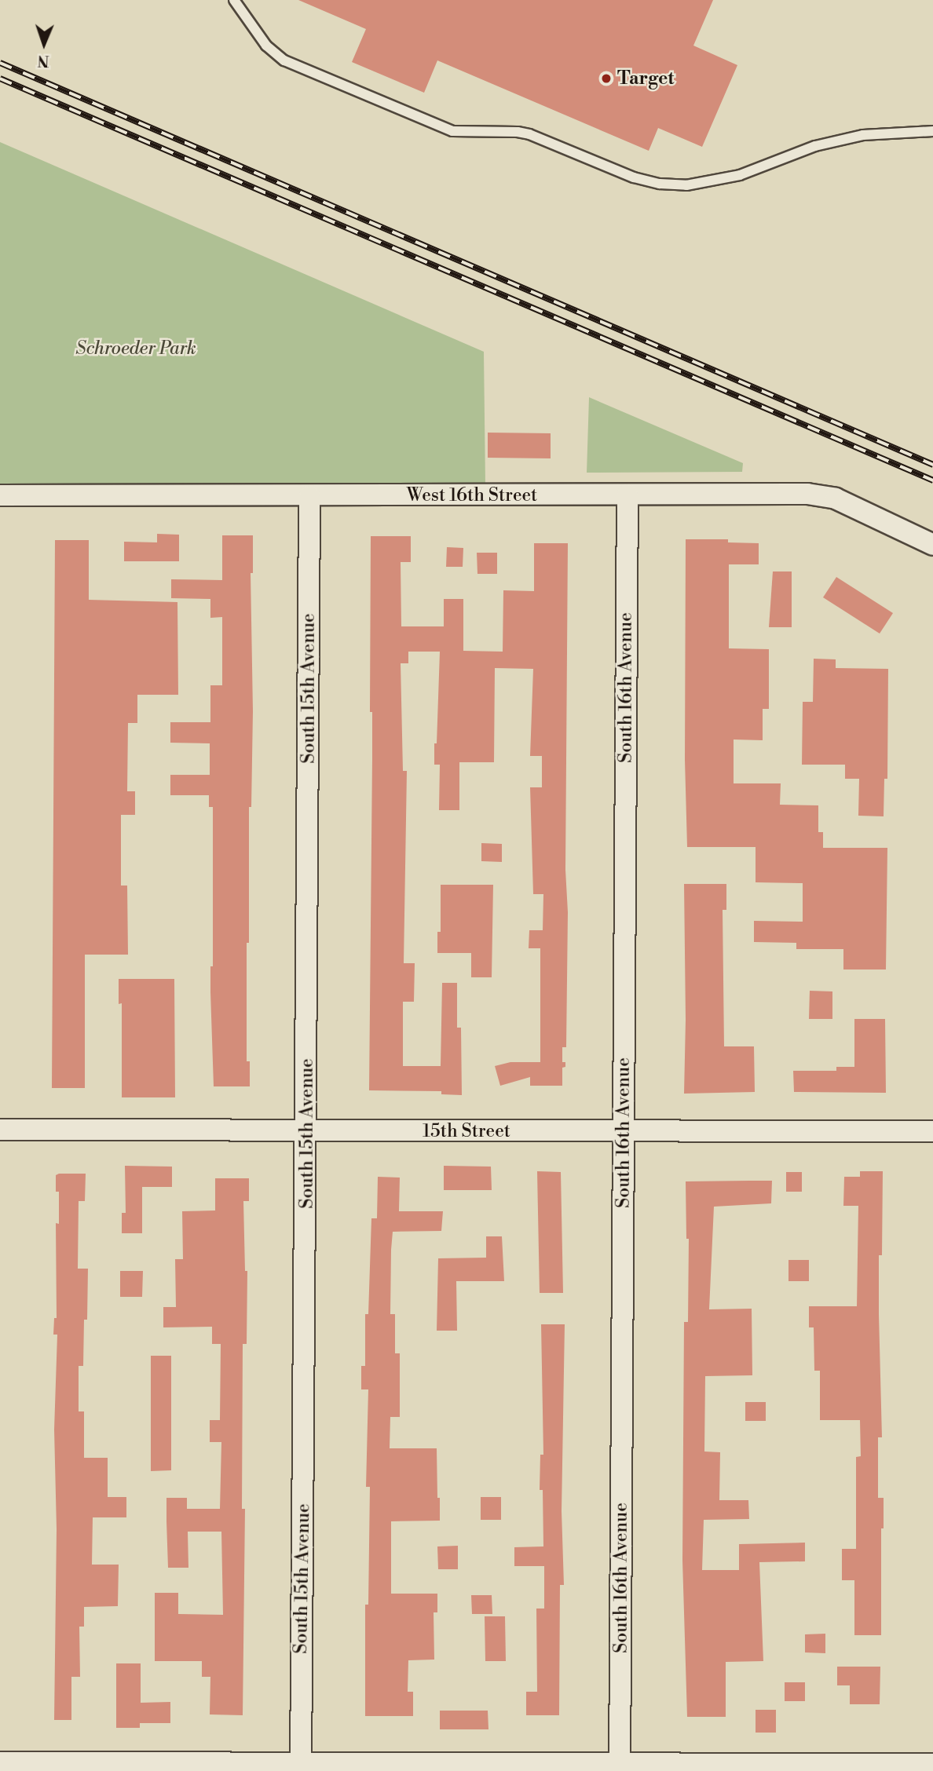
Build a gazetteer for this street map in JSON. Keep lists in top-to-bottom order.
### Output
{
  "streets": {
    "street": [
      "West 16th Street",
      "South 16th Avenue",
      "South 15th Avenue",
      "15th Street"
    ]
  },
  "crossings": [
    ["West 16th Street", "South 16th Avenue"],
    ["West 16th Street", "South 15th Avenue"],
    ["South 16th Avenue", "15th Street"],
    ["South 15th Avenue", "15th Street"]
  ],
  "parks": ["Schroeder Park"],
  "places": ["Target"],
  "north": "bottom"
}
